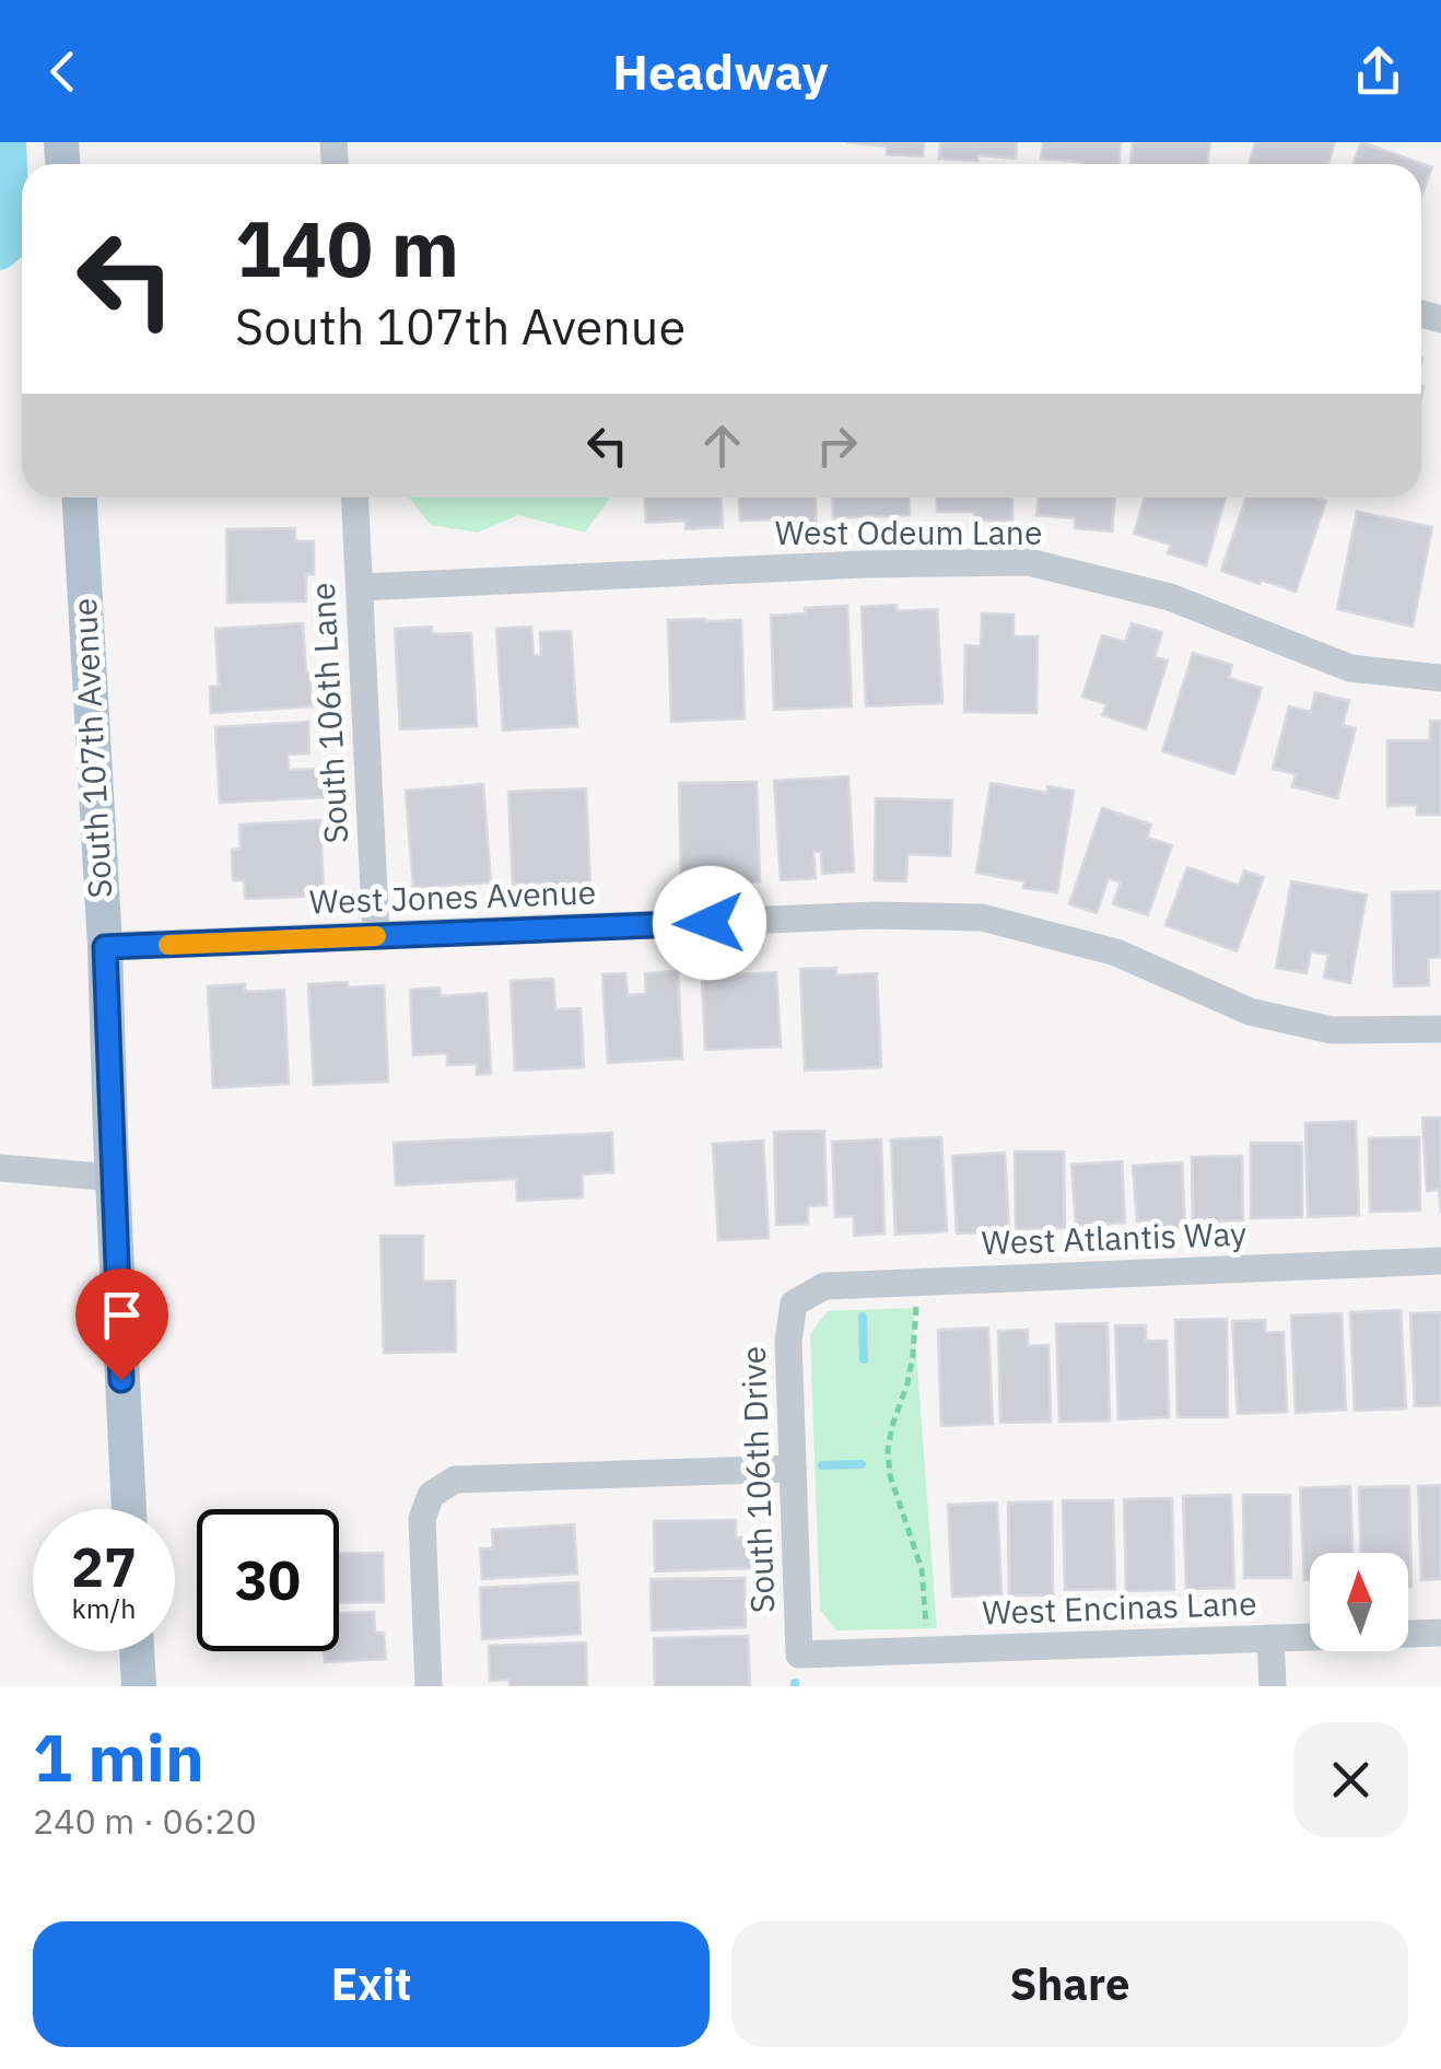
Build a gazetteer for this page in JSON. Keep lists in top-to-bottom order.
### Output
{
  "streets": {
    "main road": ["South 107th Avenue"],
    "street": [
      "West Odeum Lane",
      "South 106th Lane",
      "West Jones Avenue",
      "West Atlantis Way",
      "South 106th Drive",
      "West Encinas Lane"
    ]
  },
  "crossings": [
    ["West Odeum Lane", "South 106th Lane"],
    ["South 106th Lane", "West Jones Avenue"],
    ["South 107th Avenue", "West Jones Avenue"],
    ["West Atlantis Way", "South 106th Drive"],
    ["South 106th Drive", "West Encinas Lane"]
  ],
  "north": "top",
  "page": {
    "header": "Headway",
    "turn": ["140 m", "South 107th Avenue"],
    "speed": "27 km/h",
    "limit": "30",
    "heading": ["1 min", "240 m · 06:20"],
    "buttons": ["Exit", "Share"]
  }
}
